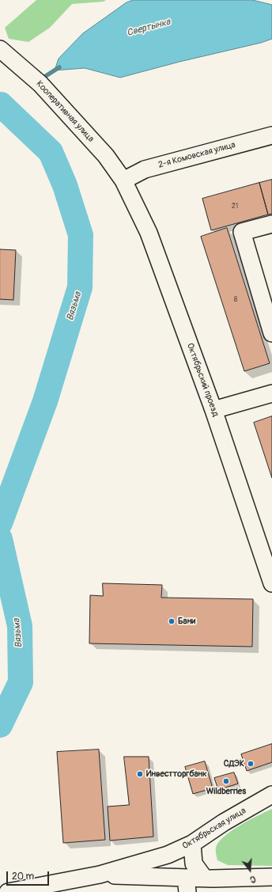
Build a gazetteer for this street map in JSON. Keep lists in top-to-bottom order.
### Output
{
  "streets": {
    "street": [
      "Кооперативная улица",
      "2-я Комовская улица",
      "Октябрьский проезд",
      "Октябрьская улица"
    ]
  },
  "crossings": [
    ["Кооперативная улица", "2-я Комовская улица"],
    ["Кооперативная улица", "Октябрьский проезд"],
    ["2-я Комовская улица", "Октябрьский проезд"]
  ],
  "water": ["Свертынка", "Вязьма"],
  "places": [
    "Бани",
    "СДЭК",
    "Инвестторгбанк",
    "Wildberries"
  ],
  "house_numbers": ["21", "8"],
  "scale_bar": "20 m",
  "north": "bottom"
}
